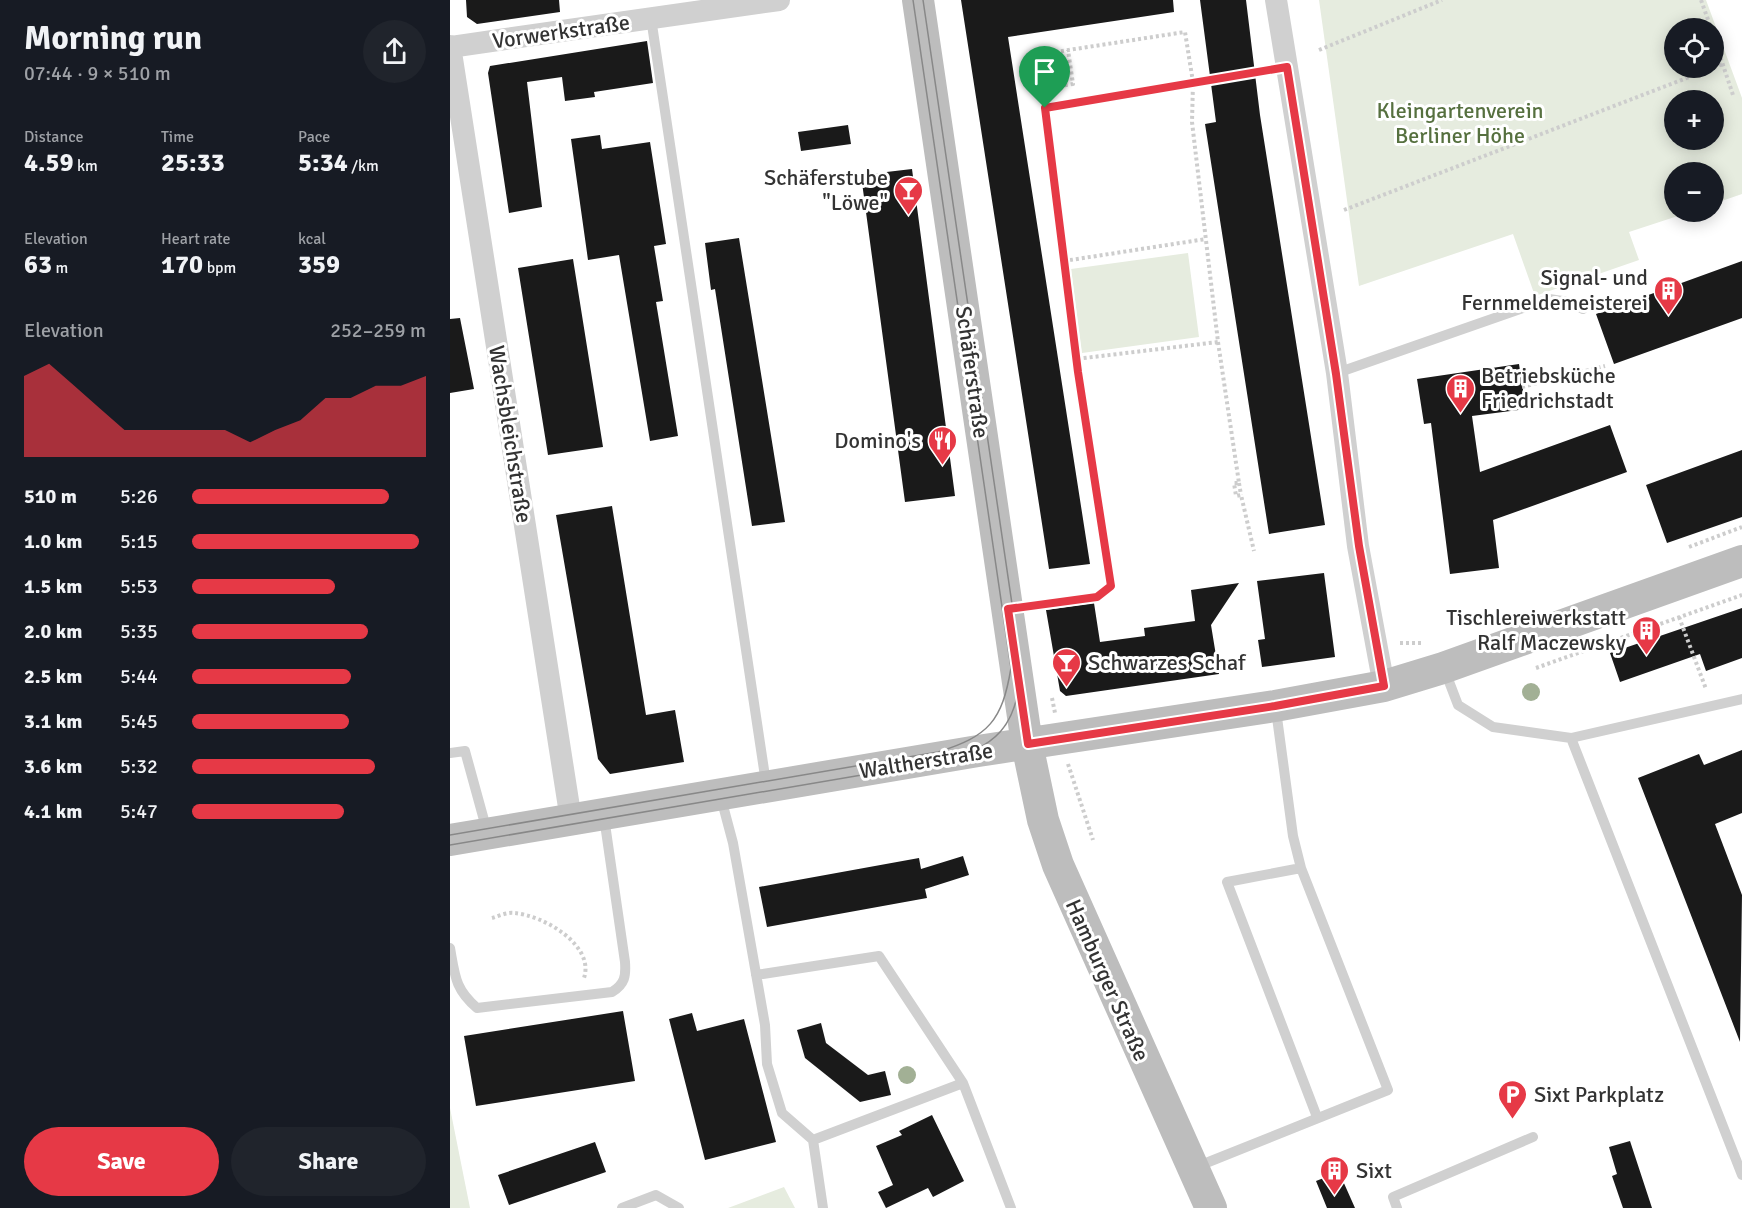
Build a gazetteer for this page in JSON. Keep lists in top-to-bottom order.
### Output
{
  "streets": {
    "main road": ["Schäferstraße", "Waltherstraße", "Hamburger Straße"],
    "street": ["Vorwerkstraße", "Wachsbleichstraße"]
  },
  "crossings": [
    ["Vorwerkstraße", "Wachsbleichstraße"],
    ["Schäferstraße", "Waltherstraße"],
    ["Schäferstraße", "Hamburger Straße"],
    ["Wachsbleichstraße", "Waltherstraße"],
    ["Waltherstraße", "Hamburger Straße"]
  ],
  "parks": ["Kleingartenverein Berliner Höhe"],
  "places": {
    "bar": ["Schäferstube \"Löwe\"", "Schwarzes Schaf"],
    "building": [
      "Signal- und Fernmeldemeisterei",
      "Betriebsküche Friedrichstadt",
      "Tischlereiwerkstatt Ralf Maczewsky",
      "Sixt"
    ],
    "restaurant": ["Domino's"],
    "parking": ["Sixt Parkplatz"]
  },
  "page": {
    "heading": ["Morning run", "07:44 · 9 × 510 m"],
    "map_buttons": ["+", "−"],
    "stats": [
      ["Distance", "4.59 km"],
      ["Time", "25:33"],
      ["Pace", "5:34 /km"],
      ["Elevation", "63 m"],
      ["Heart rate", "170 bpm"],
      ["kcal", "359"]
    ],
    "chart": ["Elevation", "252–259 m"],
    "list": [
      {
        "name": "510 m",
        "note": "5:26"
      },
      {
        "name": "1.0 km",
        "note": "5:15"
      },
      {
        "name": "1.5 km",
        "note": "5:53"
      },
      {
        "name": "2.0 km",
        "note": "5:35"
      },
      {
        "name": "2.5 km",
        "note": "5:44"
      },
      {
        "name": "3.1 km",
        "note": "5:45"
      },
      {
        "name": "3.6 km",
        "note": "5:32"
      },
      {
        "name": "4.1 km",
        "note": "5:47"
      }
    ],
    "buttons": ["Save", "Share"]
  }
}
